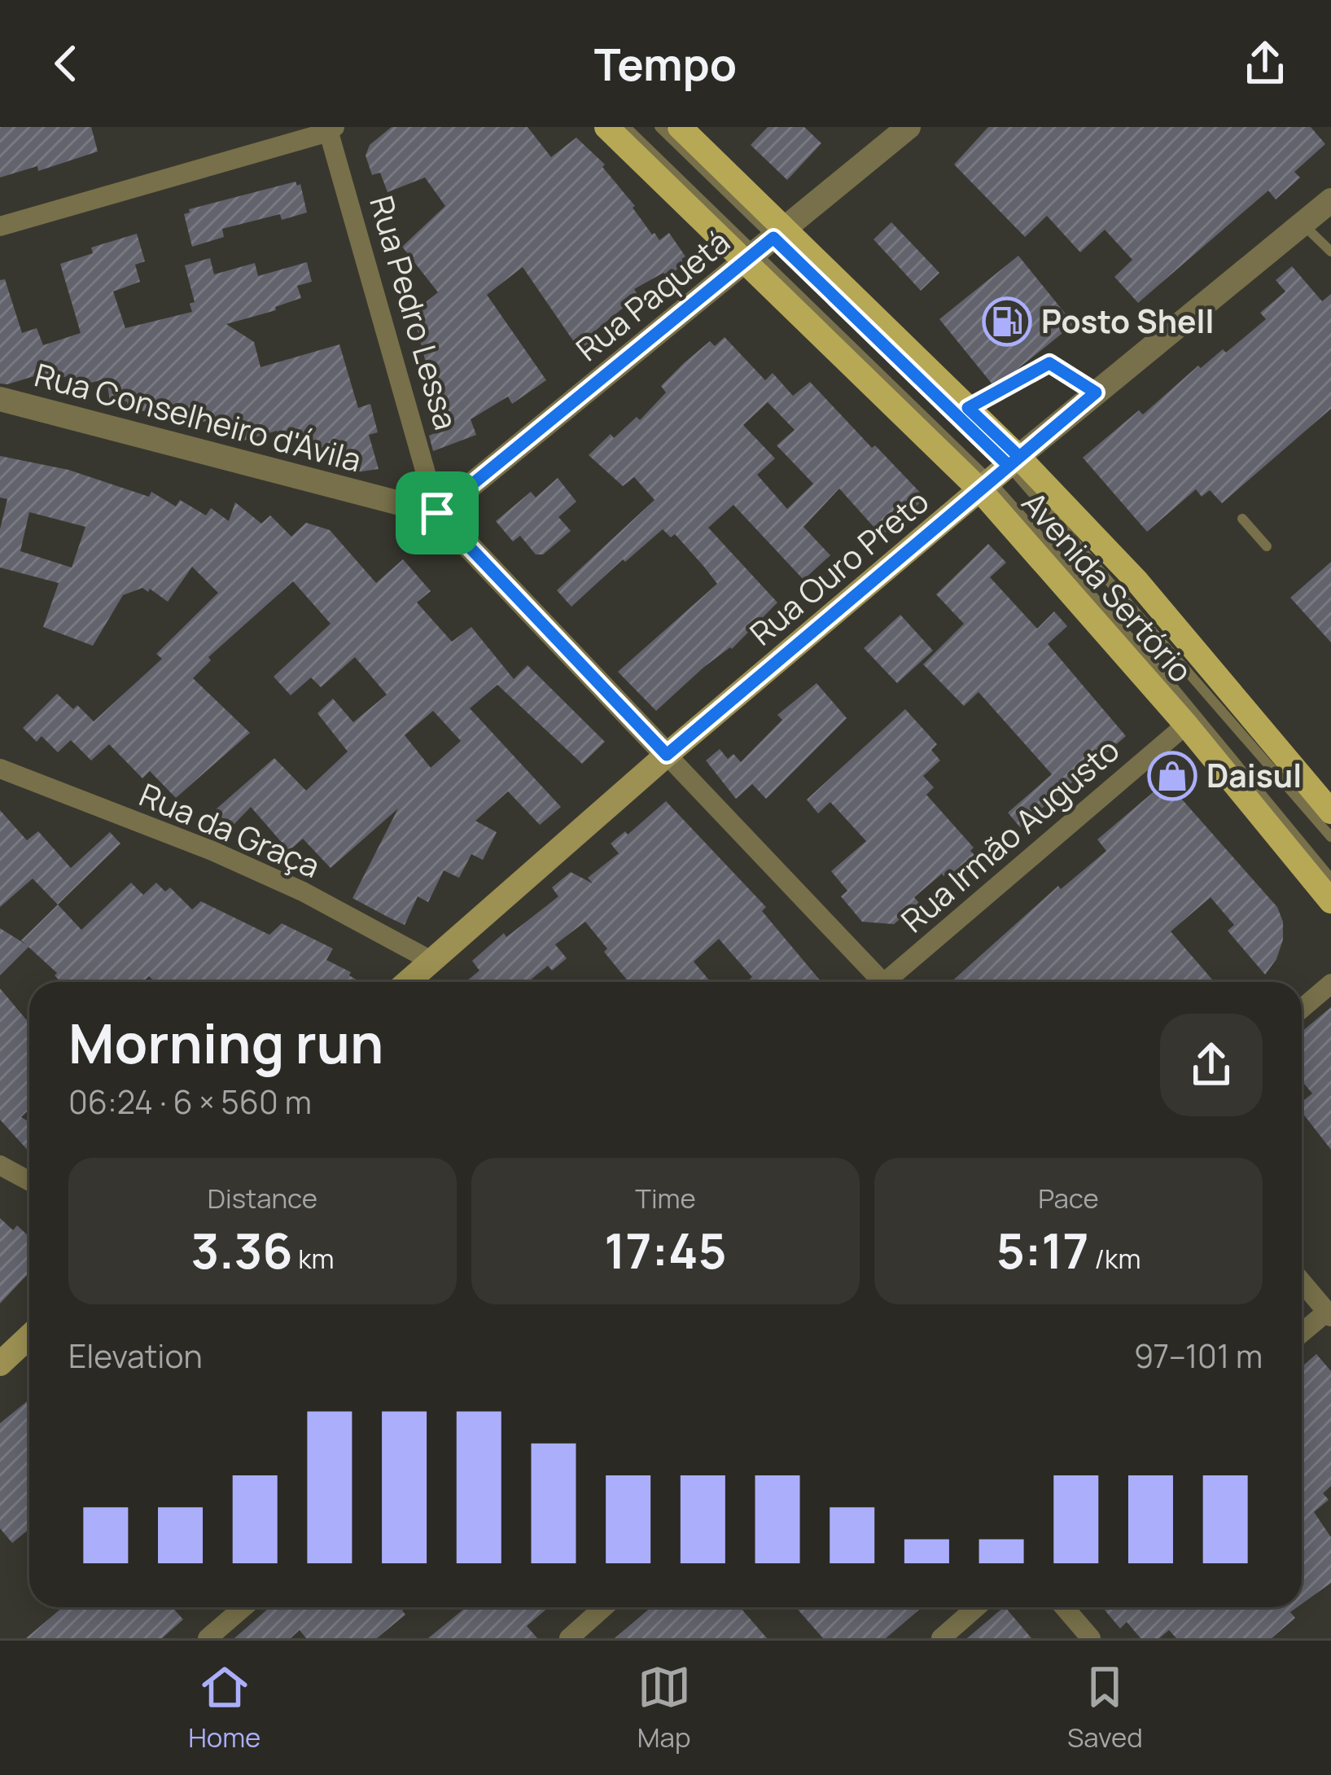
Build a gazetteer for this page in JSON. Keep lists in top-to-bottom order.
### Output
{
  "streets": {
    "main road": ["Rua Ouro Preto", "Avenida Sertório"],
    "street": [
      "Rua Paquetá",
      "Rua Pedro Lessa",
      "Rua Conselheiro d'Ávila",
      "Rua da Graça",
      "Rua Irmão Augusto"
    ]
  },
  "crossings": [
    ["Rua Paquetá", "Rua Pedro Lessa"],
    ["Rua Paquetá", "Rua Conselheiro d'Ávila"],
    ["Rua Paquetá", "Avenida Sertório"],
    ["Rua Pedro Lessa", "Rua Conselheiro d'Ávila"],
    ["Rua Pedro Lessa", "Rua Ouro Preto"],
    ["Rua Ouro Preto", "Avenida Sertório"],
    ["Rua Ouro Preto", "Rua da Graça"],
    ["Avenida Sertório", "Rua Irmão Augusto"]
  ],
  "places": {
    "fuel station": ["Posto Shell"],
    "shop": ["Daisul"]
  },
  "page": {
    "header": "Tempo",
    "heading": ["Morning run", "06:24 · 6 × 560 m"],
    "stats": [
      ["Distance", "3.36 km"],
      ["Time", "17:45"],
      ["Pace", "5:17 /km"]
    ],
    "chart": ["Elevation", "97–101 m"],
    "tabs": ["Home", "Map", "Saved"]
  }
}
